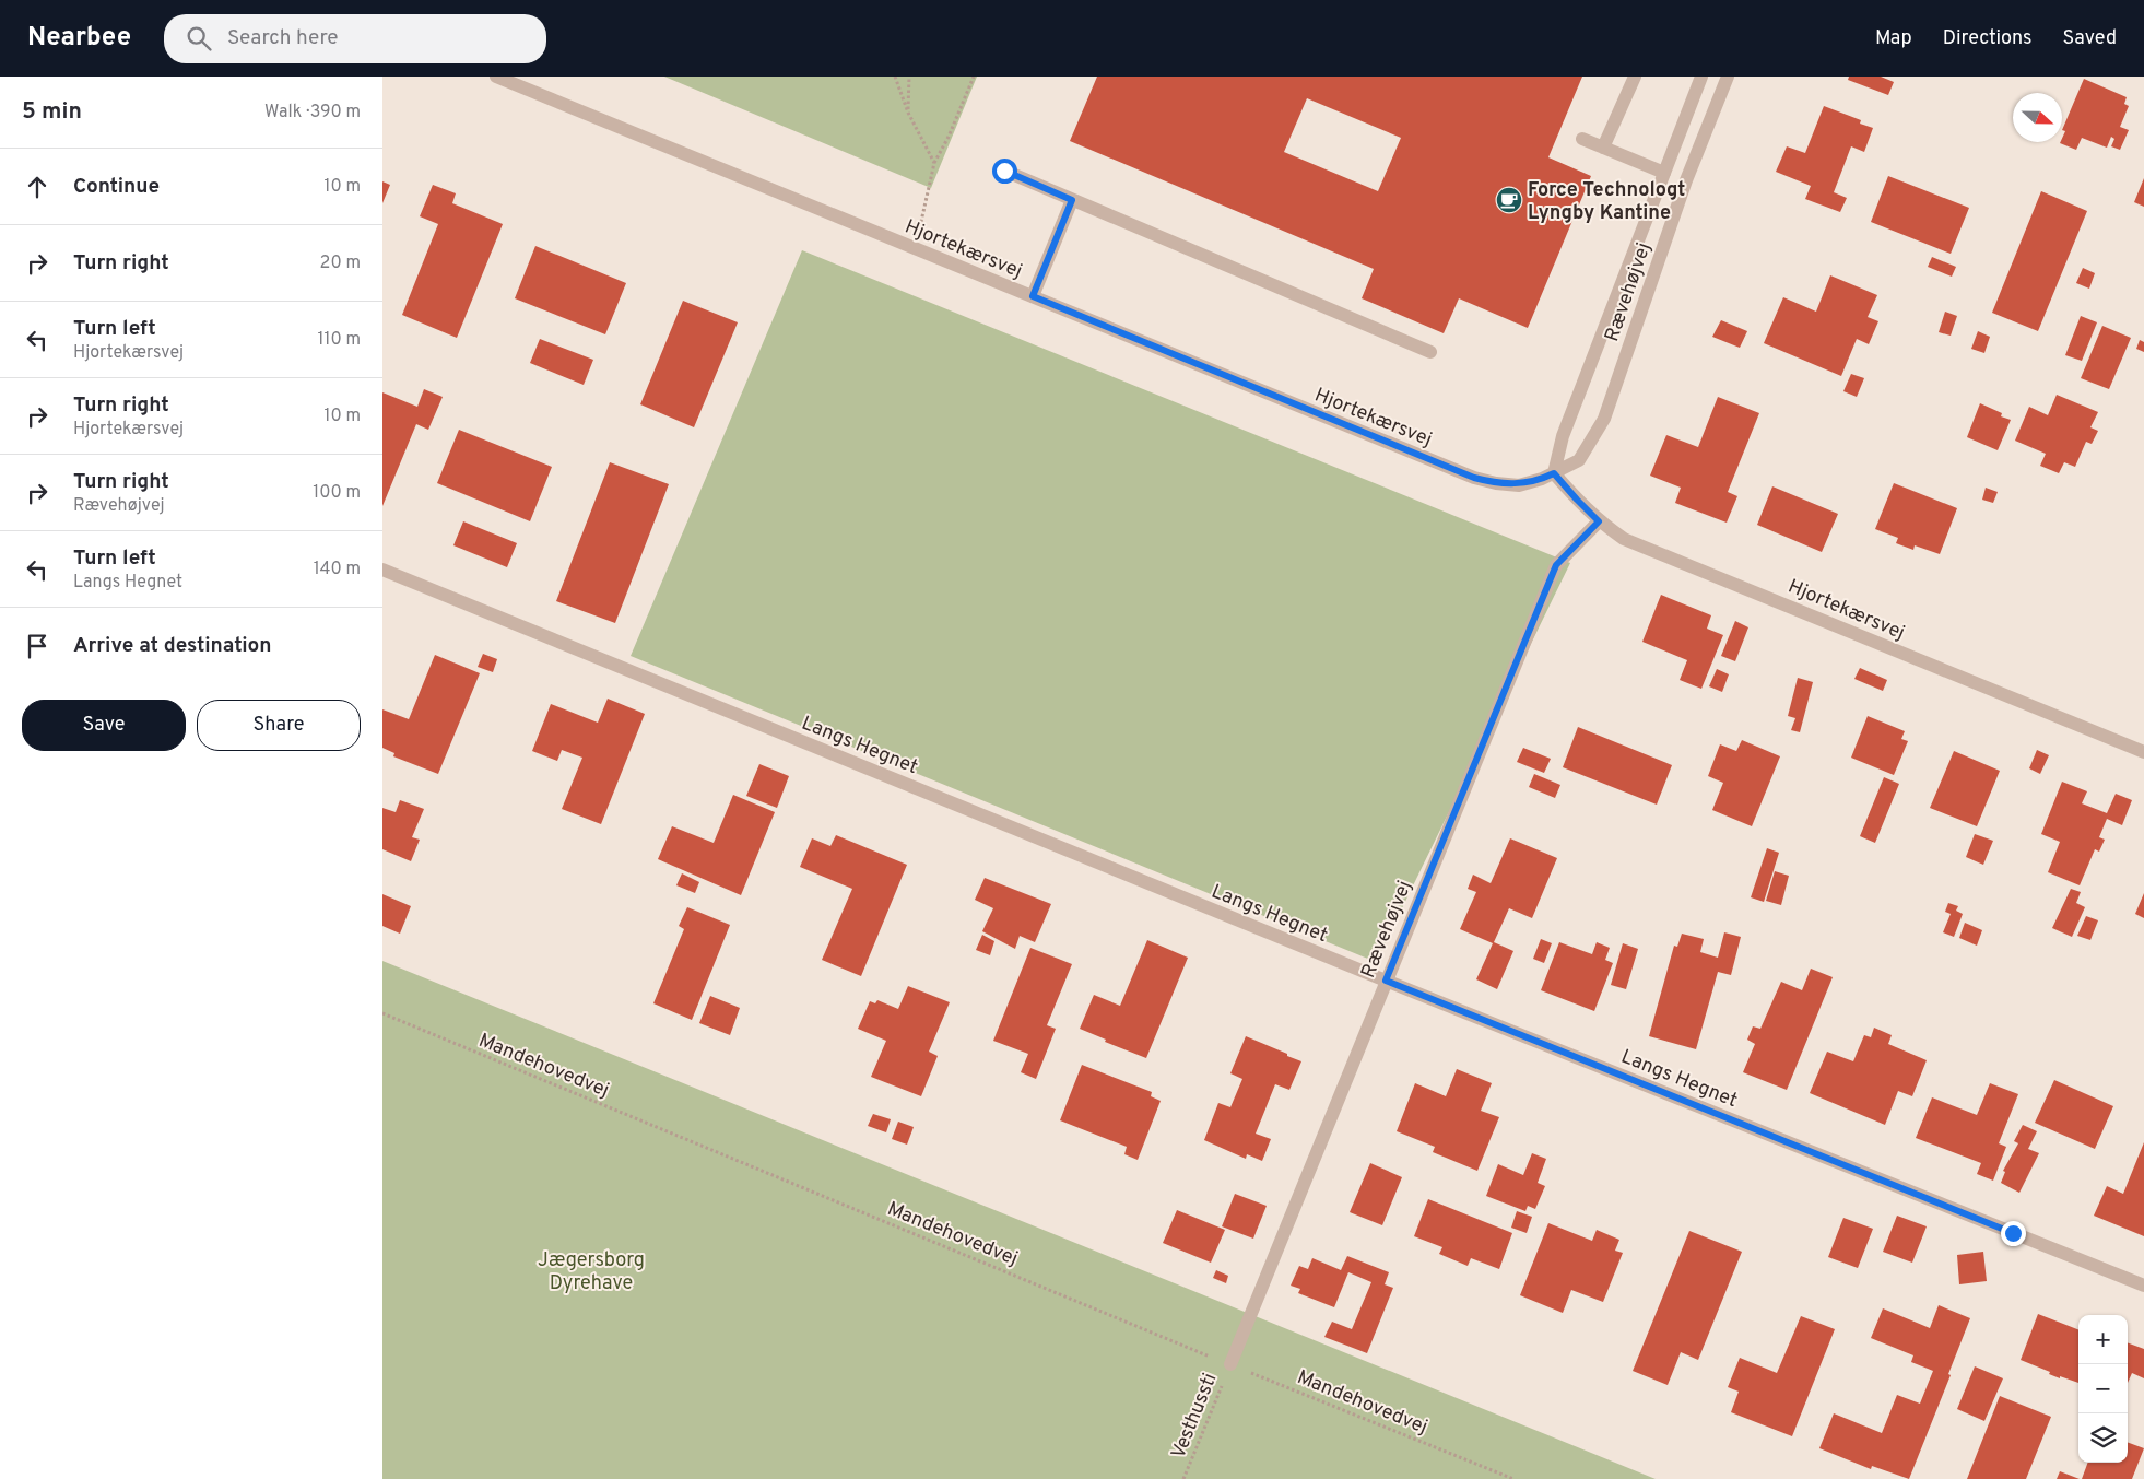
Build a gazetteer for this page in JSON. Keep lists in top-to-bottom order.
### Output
{
  "streets": {
    "street": ["Hjortekærsvej", "Rævehøjvej", "Langs Hegnet"],
    "path": ["Mandehovedvej", "Vesthussti"]
  },
  "crossings": [
    ["Hjortekærsvej", "Rævehøjvej"],
    ["Rævehøjvej", "Langs Hegnet"],
    ["Rævehøjvej", "Mandehovedvej"],
    ["Rævehøjvej", "Vesthussti"],
    ["Mandehovedvej", "Vesthussti"]
  ],
  "parks": ["Jægersborg Dyrehave"],
  "places": {
    "cafe": ["Force Technologt Lyngby Kantine"]
  },
  "north": "right",
  "page": {
    "header": "Nearbee",
    "search": "Search here",
    "nav": ["Map", "Directions", "Saved"],
    "heading": ["5 min", "Walk · 390 m"],
    "list": [
      ["Continue", "10 m"],
      ["Turn right", "20 m"],
      ["Turn left", "Hjortekærsvej", "110 m"],
      ["Turn right", "Hjortekærsvej", "10 m"],
      ["Turn right", "Rævehøjvej", "100 m"],
      ["Turn left", "Langs Hegnet", "140 m"],
      "Arrive at destination"
    ],
    "buttons": ["Save", "Share"],
    "map_buttons": ["+", "−"]
  }
}
